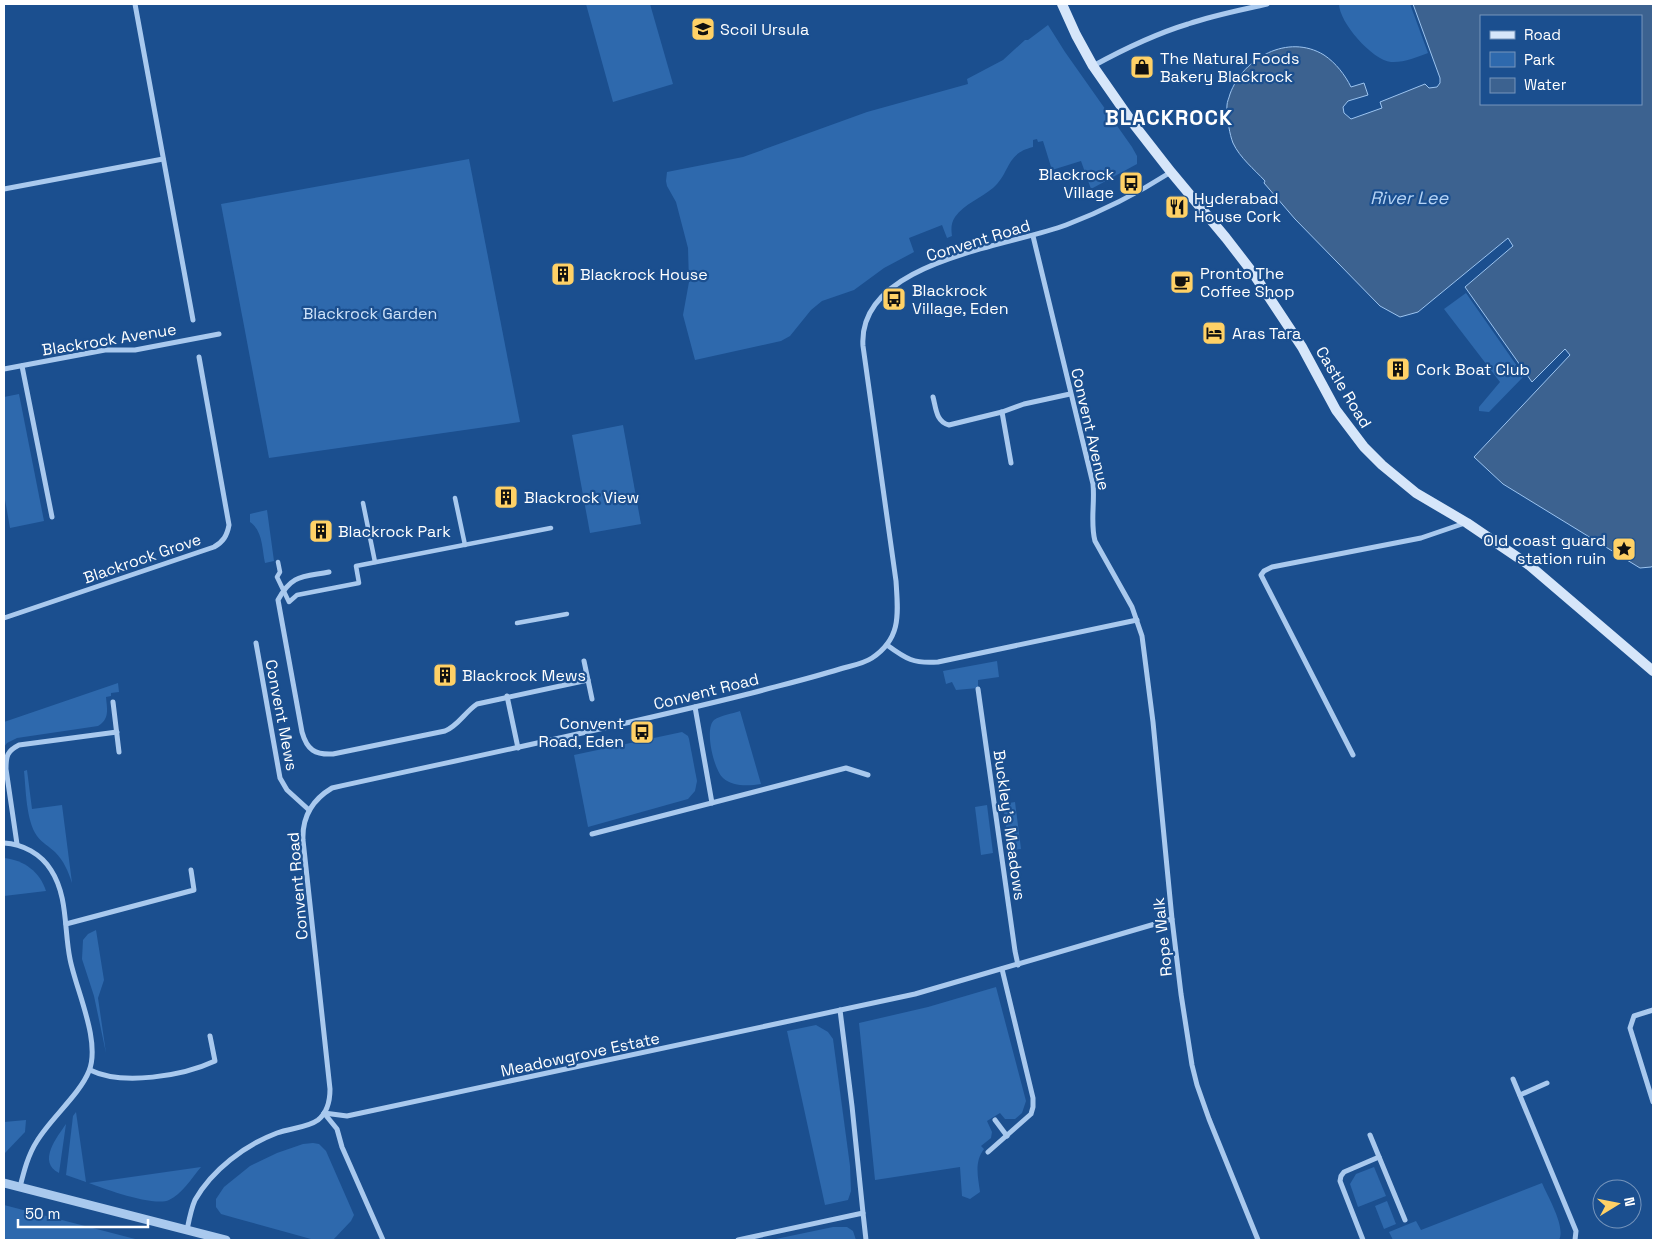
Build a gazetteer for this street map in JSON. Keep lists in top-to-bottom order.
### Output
{
  "streets": {
    "main road": ["Castle Road"],
    "street": [
      "Convent Road",
      "Blackrock Avenue",
      "Convent Avenue",
      "Blackrock Grove",
      "Convent Mews",
      "Buckley's Meadows",
      "Rope Walk",
      "Meadowgrove Estate"
    ]
  },
  "crossings": [
    ["Convent Road", "Castle Road"],
    ["Convent Road", "Convent Avenue"],
    ["Convent Road", "Convent Mews"],
    ["Convent Road", "Meadowgrove Estate"],
    ["Convent Avenue", "Rope Walk"],
    ["Buckley's Meadows", "Meadowgrove Estate"],
    ["Rope Walk", "Meadowgrove Estate"]
  ],
  "districts": ["BLACKROCK"],
  "water": ["River Lee"],
  "parks": ["Blackrock Garden"],
  "places": {
    "school or university": ["Scoil Ursula"],
    "shop": ["The Natural Foods Bakery Blackrock"],
    "bus stop": ["Blackrock Village", "Blackrock Village, Eden", "Convent Road, Eden"],
    "restaurant": ["Hyderabad House Cork"],
    "building": [
      "Blackrock House",
      "Cork Boat Club",
      "Blackrock View",
      "Blackrock Park",
      "Blackrock Mews"
    ],
    "cafe": ["Pronto The Coffee Shop"],
    "hotel": ["Aras Tara"],
    "place": ["Old coast guard station ruin"]
  },
  "legend": ["Road", "Park", "Water"],
  "scale_bar": "50 m",
  "north": "right"
}
